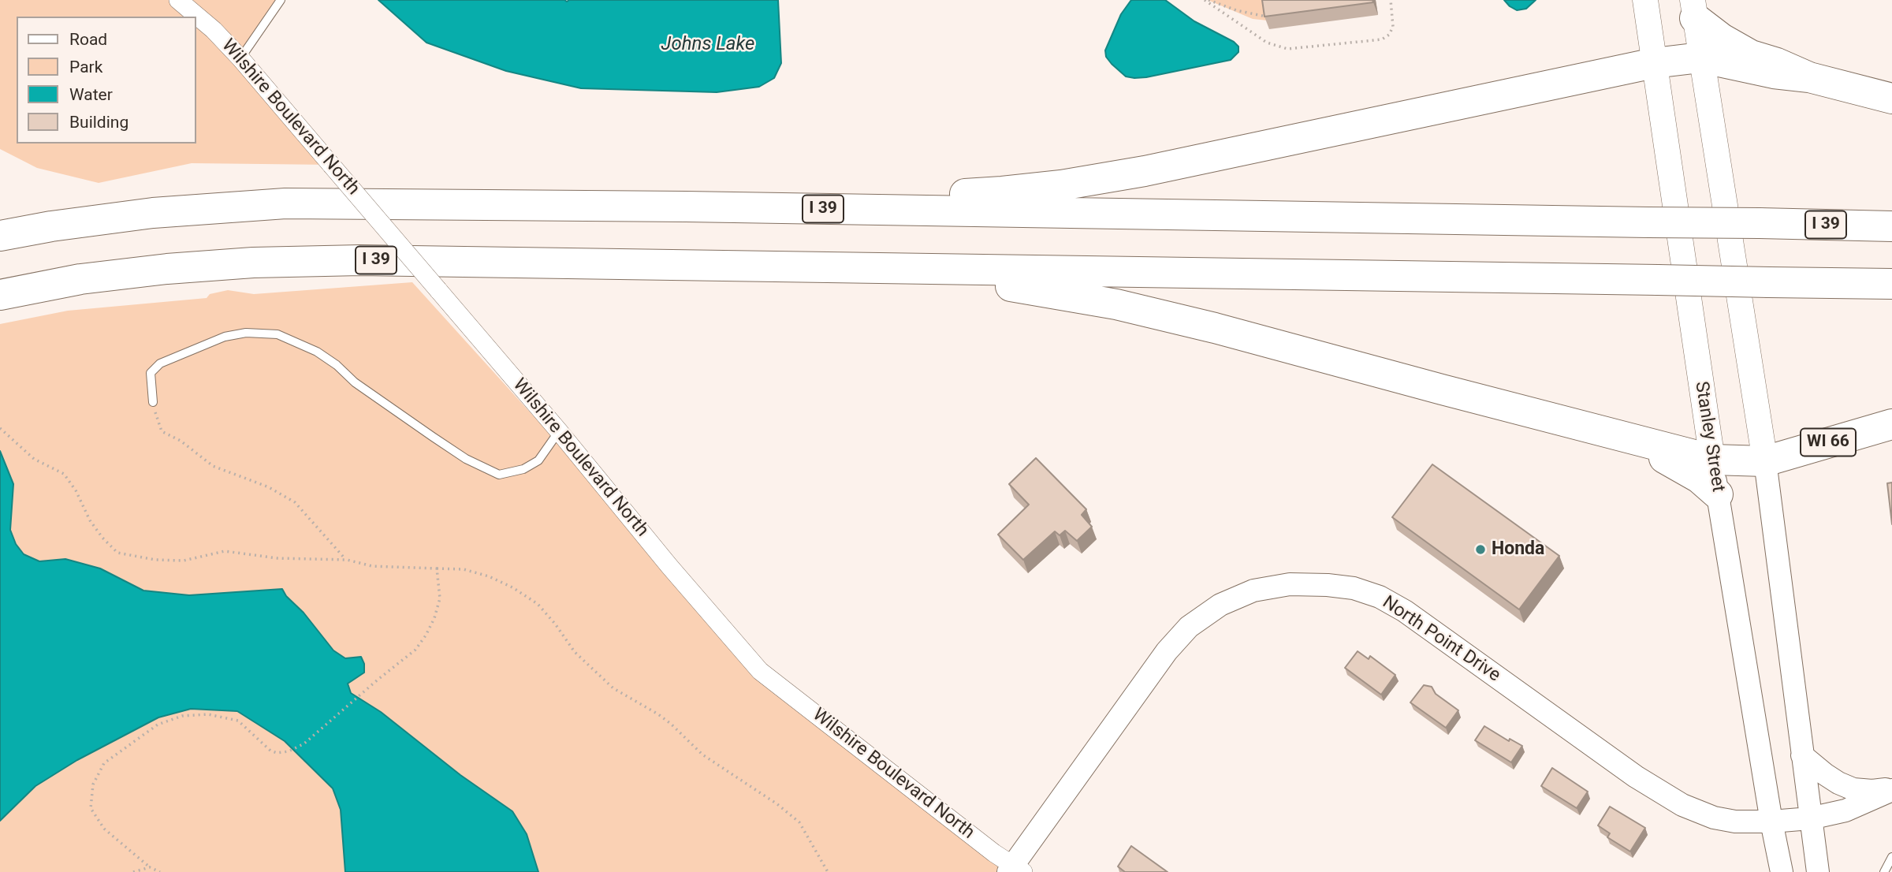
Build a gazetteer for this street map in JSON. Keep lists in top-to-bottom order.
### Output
{
  "streets": {
    "highway": ["I 39", "WI 66"],
    "main road": ["Stanley Street"],
    "street": ["Wilshire Boulevard North", "North Point Drive"]
  },
  "crossings": [
    ["Wilshire Boulevard North", "North Point Drive"],
    ["Stanley Street", "North Point Drive"]
  ],
  "water": ["Johns Lake"],
  "places": ["Honda"],
  "legend": [
    "Road",
    "Park",
    "Water",
    "Building"
  ]
}
